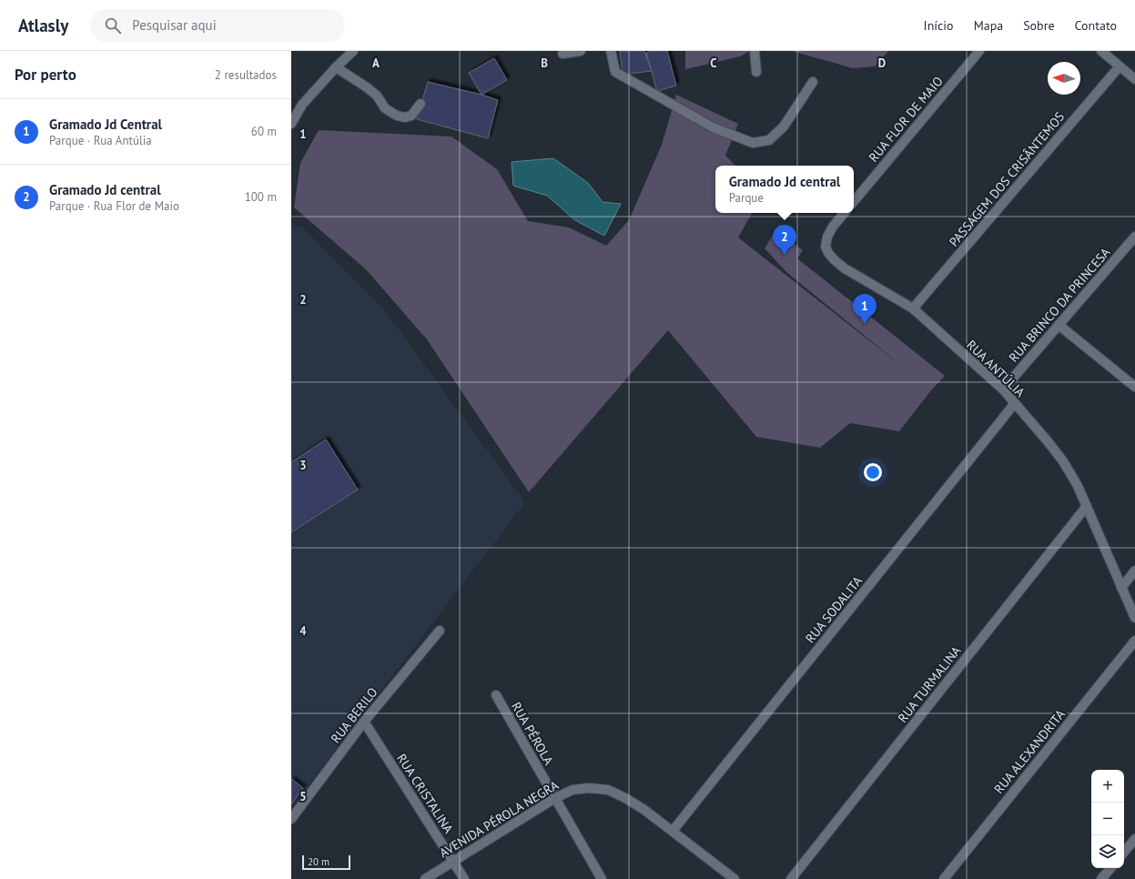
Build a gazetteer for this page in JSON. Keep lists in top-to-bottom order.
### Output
{
  "streets": {
    "street": [
      "RUA FLOR DE MAIO",
      "PASSAGEM DOS CRISÂNTEMOS",
      "RUA BRINCO DA PRINCESA",
      "RUA ANTÚLIA",
      "RUA SODALITA",
      "RUA TURMALINA",
      "RUA BERILO",
      "RUA PÉROLA",
      "RUA ALEXANDRITA",
      "RUA CRISTALINA",
      "AVENIDA PÉROLA NEGRA"
    ]
  },
  "crossings": [
    ["PASSAGEM DOS CRISÂNTEMOS", "RUA ANTÚLIA"],
    ["RUA BRINCO DA PRINCESA", "RUA ANTÚLIA"],
    ["RUA ANTÚLIA", "RUA SODALITA"],
    ["RUA ANTÚLIA", "RUA TURMALINA"],
    ["RUA SODALITA", "AVENIDA PÉROLA NEGRA"],
    ["RUA BERILO", "RUA CRISTALINA"],
    ["RUA PÉROLA", "AVENIDA PÉROLA NEGRA"],
    ["RUA CRISTALINA", "AVENIDA PÉROLA NEGRA"]
  ],
  "scale_bar": "20 m",
  "north": "left",
  "page": {
    "header": "Atlasly",
    "search": "Pesquisar aqui",
    "nav": [
      "Início",
      "Mapa",
      "Sobre",
      "Contato"
    ],
    "heading": ["Por perto", "2 resultados"],
    "list": [
      {
        "mark": "1",
        "name": "Gramado Jd Central",
        "note": "Parque · Rua Antúlia",
        "value": "60 m"
      },
      {
        "mark": "2",
        "name": "Gramado Jd central",
        "note": "Parque · Rua Flor de Maio",
        "value": "100 m"
      }
    ],
    "popup": ["Gramado Jd central", "Parque"],
    "pins": ["2", "1"],
    "map_buttons": ["+", "−"],
    "scale": "20 m"
  },
  "grid": {
    "columns": [
      "A",
      "B",
      "C",
      "D"
    ],
    "rows": [
      "1",
      "2",
      "3",
      "4",
      "5"
    ]
  }
}
